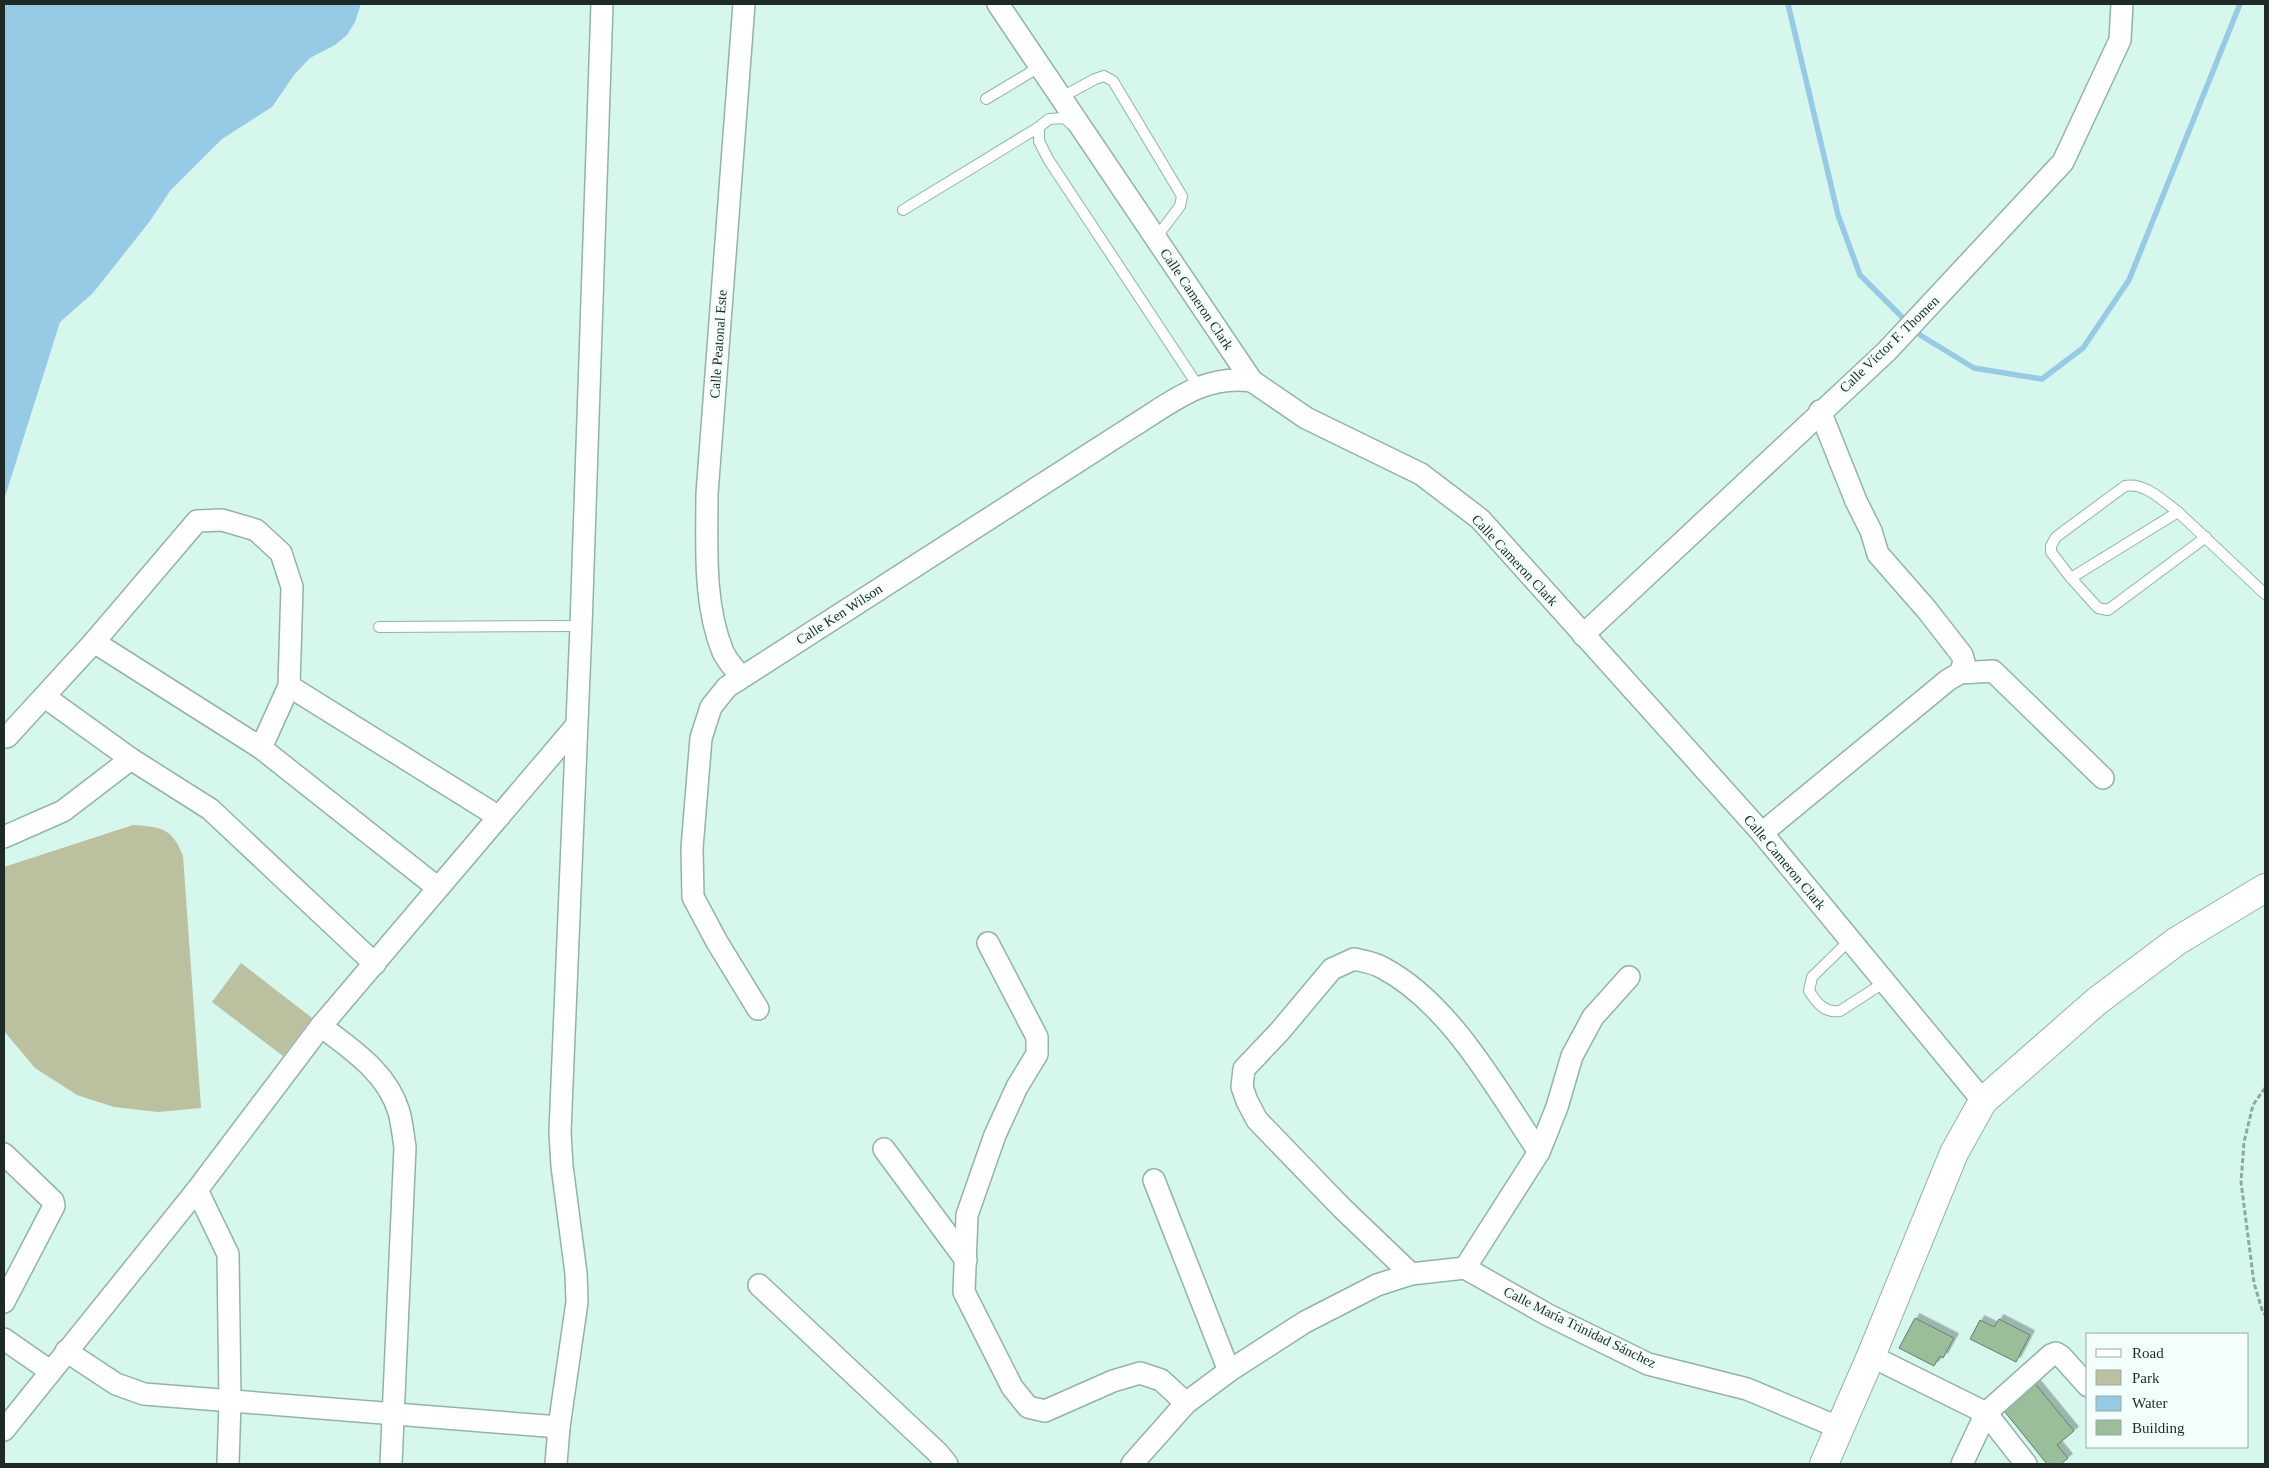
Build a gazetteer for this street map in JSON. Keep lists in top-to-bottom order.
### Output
{
  "streets": {
    "street": [
      "Calle Cameron Clark",
      "Calle Peatonal Este",
      "Calle Víctor F. Thomen",
      "Calle Ken Wilson",
      "Calle María Trinidad Sánchez"
    ]
  },
  "crossings": [
    ["Calle Cameron Clark", "Calle Víctor F. Thomen"],
    ["Calle Cameron Clark", "Calle Ken Wilson"],
    ["Calle Peatonal Este", "Calle Ken Wilson"]
  ],
  "legend": [
    "Road",
    "Park",
    "Water",
    "Building"
  ]
}
